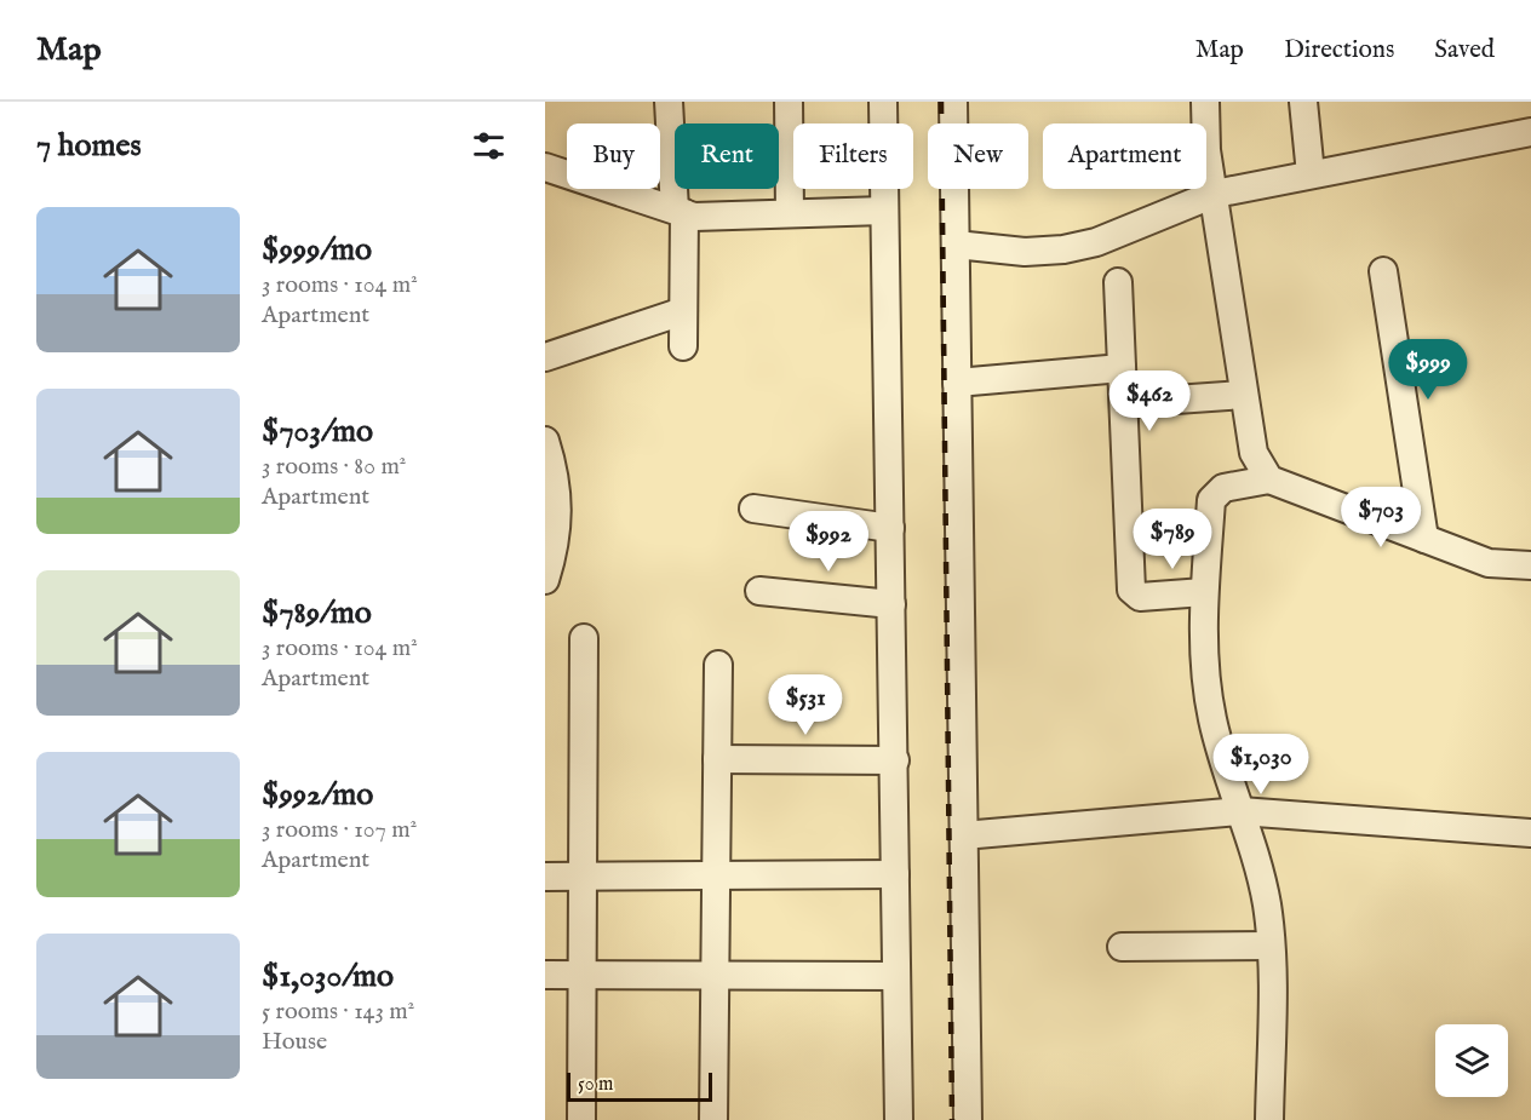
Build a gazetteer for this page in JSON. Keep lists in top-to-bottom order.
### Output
{
  "scale_bar": "50 m",
  "page": {
    "header": "Map",
    "nav": ["Map", "Directions", "Saved"],
    "heading": "7 homes",
    "chip": [
      "Buy",
      "Rent",
      "Filters",
      "New",
      "Apartment"
    ],
    "list": [
      {
        "name": "$999/mo",
        "note": "3 rooms · 104 m² · Apartment"
      },
      {
        "name": "$703/mo",
        "note": "3 rooms · 80 m² · Apartment"
      },
      {
        "name": "$789/mo",
        "note": "3 rooms · 104 m² · Apartment"
      },
      {
        "name": "$992/mo",
        "note": "3 rooms · 107 m² · Apartment"
      },
      {
        "name": "$1,030/mo",
        "note": "5 rooms · 143 m² · House"
      }
    ],
    "price": [
      "$999",
      "$462",
      "$703",
      "$789",
      "$992",
      "$531",
      "$1,030"
    ],
    "scale": "50 m"
  }
}
